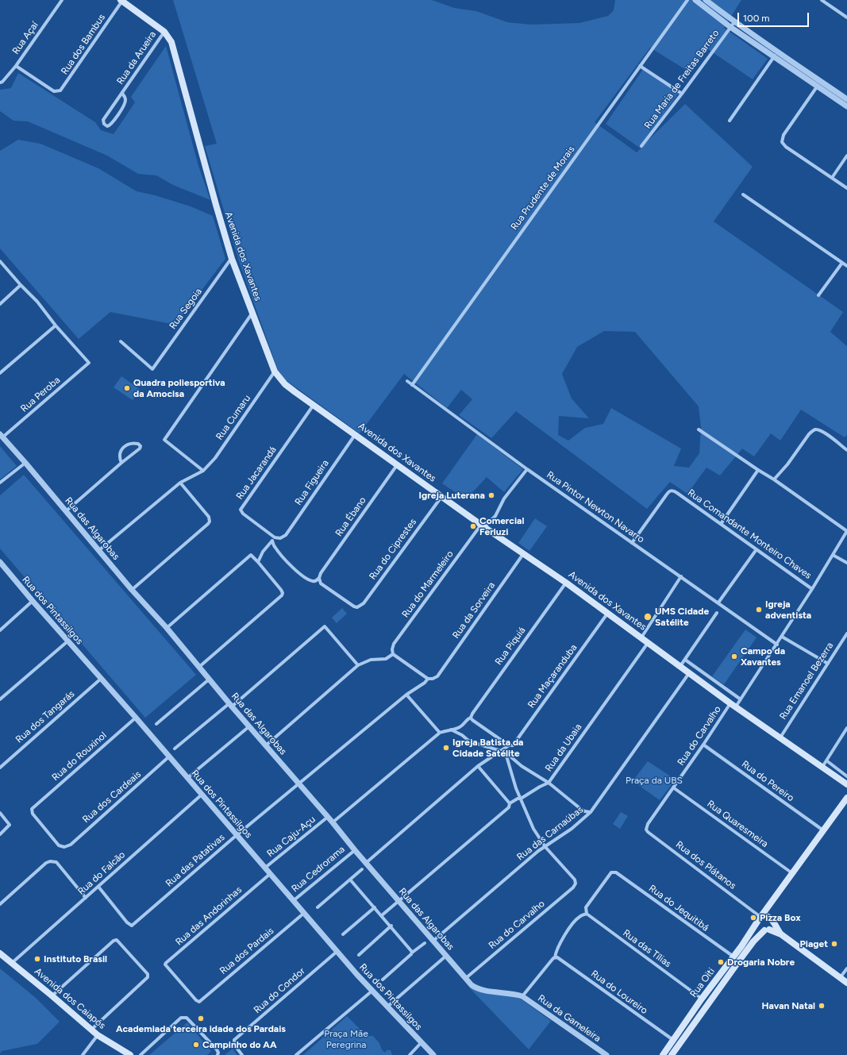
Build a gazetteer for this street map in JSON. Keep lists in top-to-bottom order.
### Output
{
  "streets": {
    "main road": ["Avenida dos Xavantes", "Rua Oiti", "Avenida dos Caiapós"],
    "street": [
      "Rua Açaí",
      "Rua dos Bambus",
      "Rua da Arueira",
      "Rua Maria de Freitas Barreto",
      "Rua Prudente de Morais",
      "Rua Segoia",
      "Rua Peroba",
      "Rua Cumaru",
      "Rua Jacarandá",
      "Rua Figueira",
      "Rua Pintor Newton Navarro",
      "Rua Ébano",
      "Rua das Algarobas",
      "Rua Comandante Monteiro Chaves",
      "Rua do Ciprestes",
      "Rua do Marmeleiro",
      "Rua dos Pintassilgos",
      "Rua da Sorveira",
      "Rua Piquiá",
      "Rua Maçaranduba",
      "Rua Emanoel Bezerra",
      "Rua dos Tangarás",
      "Rua do Carvalho",
      "Rua da Ubaia",
      "Rua do Rouxinol",
      "Rua do Pereiro",
      "Rua dos Cardeais",
      "Rua Quaresmeira",
      "Rua das Carnaúbas",
      "Rua Caju-Açu",
      "Rua das Patativas",
      "Rua dos Plátanos",
      "Rua Cedrorama",
      "Rua do Falcão",
      "Rua do Jequitibá",
      "Rua das Andorinhas",
      "Rua das Tílias",
      "Rua dos Pardais",
      "Rua do Condor",
      "Rua do Loureiro",
      "Rua da Gameleira"
    ]
  },
  "crossings": [
    ["Rua Açaí", "Rua dos Bambus"],
    ["Rua dos Bambus", "Avenida dos Xavantes"],
    ["Rua da Arueira", "Avenida dos Xavantes"],
    ["Rua Prudente de Morais", "Rua Pintor Newton Navarro"],
    ["Avenida dos Xavantes", "Rua Segoia"],
    ["Avenida dos Xavantes", "Rua Cumaru"],
    ["Avenida dos Xavantes", "Rua Jacarandá"],
    ["Avenida dos Xavantes", "Rua Figueira"],
    ["Avenida dos Xavantes", "Rua Ébano"],
    ["Avenida dos Xavantes", "Rua do Ciprestes"],
    ["Avenida dos Xavantes", "Rua do Marmeleiro"],
    ["Avenida dos Xavantes", "Rua da Sorveira"],
    ["Avenida dos Xavantes", "Rua Piquiá"],
    ["Avenida dos Xavantes", "Rua Maçaranduba"],
    ["Avenida dos Xavantes", "Rua Emanoel Bezerra"],
    ["Avenida dos Xavantes", "Rua do Carvalho"],
    ["Avenida dos Xavantes", "Rua da Ubaia"],
    ["Avenida dos Xavantes", "Rua das Carnaúbas"],
    ["Rua Peroba", "Rua das Algarobas"],
    ["Rua Jacarandá", "Rua Figueira"],
    ["Rua Pintor Newton Navarro", "Rua Comandante Monteiro Chaves"],
    ["Rua Pintor Newton Navarro", "Rua do Marmeleiro"],
    ["Rua Pintor Newton Navarro", "Rua do Carvalho"],
    ["Rua Ébano", "Rua do Ciprestes"],
    ["Rua das Algarobas", "Rua do Carvalho"],
    ["Rua das Algarobas", "Rua da Ubaia"],
    ["Rua das Algarobas", "Rua das Carnaúbas"],
    ["Rua das Algarobas", "Rua Caju-Açu"],
    ["Rua das Algarobas", "Rua das Patativas"],
    ["Rua das Algarobas", "Rua Cedrorama"],
    ["Rua das Algarobas", "Rua da Gameleira"],
    ["Rua Comandante Monteiro Chaves", "Rua do Carvalho"],
    ["Rua dos Pintassilgos", "Rua dos Tangarás"],
    ["Rua dos Pintassilgos", "Rua do Rouxinol"],
    ["Rua dos Pintassilgos", "Rua dos Cardeais"],
    ["Rua dos Pintassilgos", "Rua Caju-Açu"],
    ["Rua dos Pintassilgos", "Rua das Patativas"],
    ["Rua dos Pintassilgos", "Rua Cedrorama"],
    ["Rua dos Pintassilgos", "Rua do Falcão"],
    ["Rua dos Pintassilgos", "Rua das Andorinhas"],
    ["Rua dos Pintassilgos", "Rua dos Pardais"],
    ["Rua dos Pintassilgos", "Rua do Condor"],
    ["Rua do Carvalho", "Rua do Pereiro"],
    ["Rua do Carvalho", "Rua Quaresmeira"],
    ["Rua do Carvalho", "Rua das Carnaúbas"],
    ["Rua do Carvalho", "Rua dos Plátanos"],
    ["Rua do Rouxinol", "Rua dos Cardeais"],
    ["Rua do Pereiro", "Rua Oiti"],
    ["Rua Quaresmeira", "Rua Oiti"],
    ["Rua das Patativas", "Rua do Falcão"],
    ["Rua dos Plátanos", "Rua Oiti"],
    ["Rua do Falcão", "Avenida dos Caiapós"],
    ["Rua do Jequitibá", "Rua das Tílias"],
    ["Rua do Jequitibá", "Rua Oiti"],
    ["Rua das Andorinhas", "Rua dos Pardais"],
    ["Rua das Tílias", "Rua Oiti"],
    ["Rua Oiti", "Rua do Loureiro"]
  ],
  "parks": ["Praça da UBS", "Praça Mãe Peregrina"],
  "places": [
    "Quadra poliesportiva da Amocisa",
    "Igreja Luterana",
    "Comercial Ferluzi",
    "Igreja adventista",
    "UMS Cidade Satélite",
    "Campo da Xavantes",
    "Igreja Batista da Cidade Satélite",
    "Pizza Box",
    "Piaget",
    "Instituto Brasil",
    "Drogaria Nobre",
    "Havan Natal",
    "Academiada terceira idade dos Pardais",
    "Campinho do AA"
  ],
  "scale_bar": "100 m"
}
